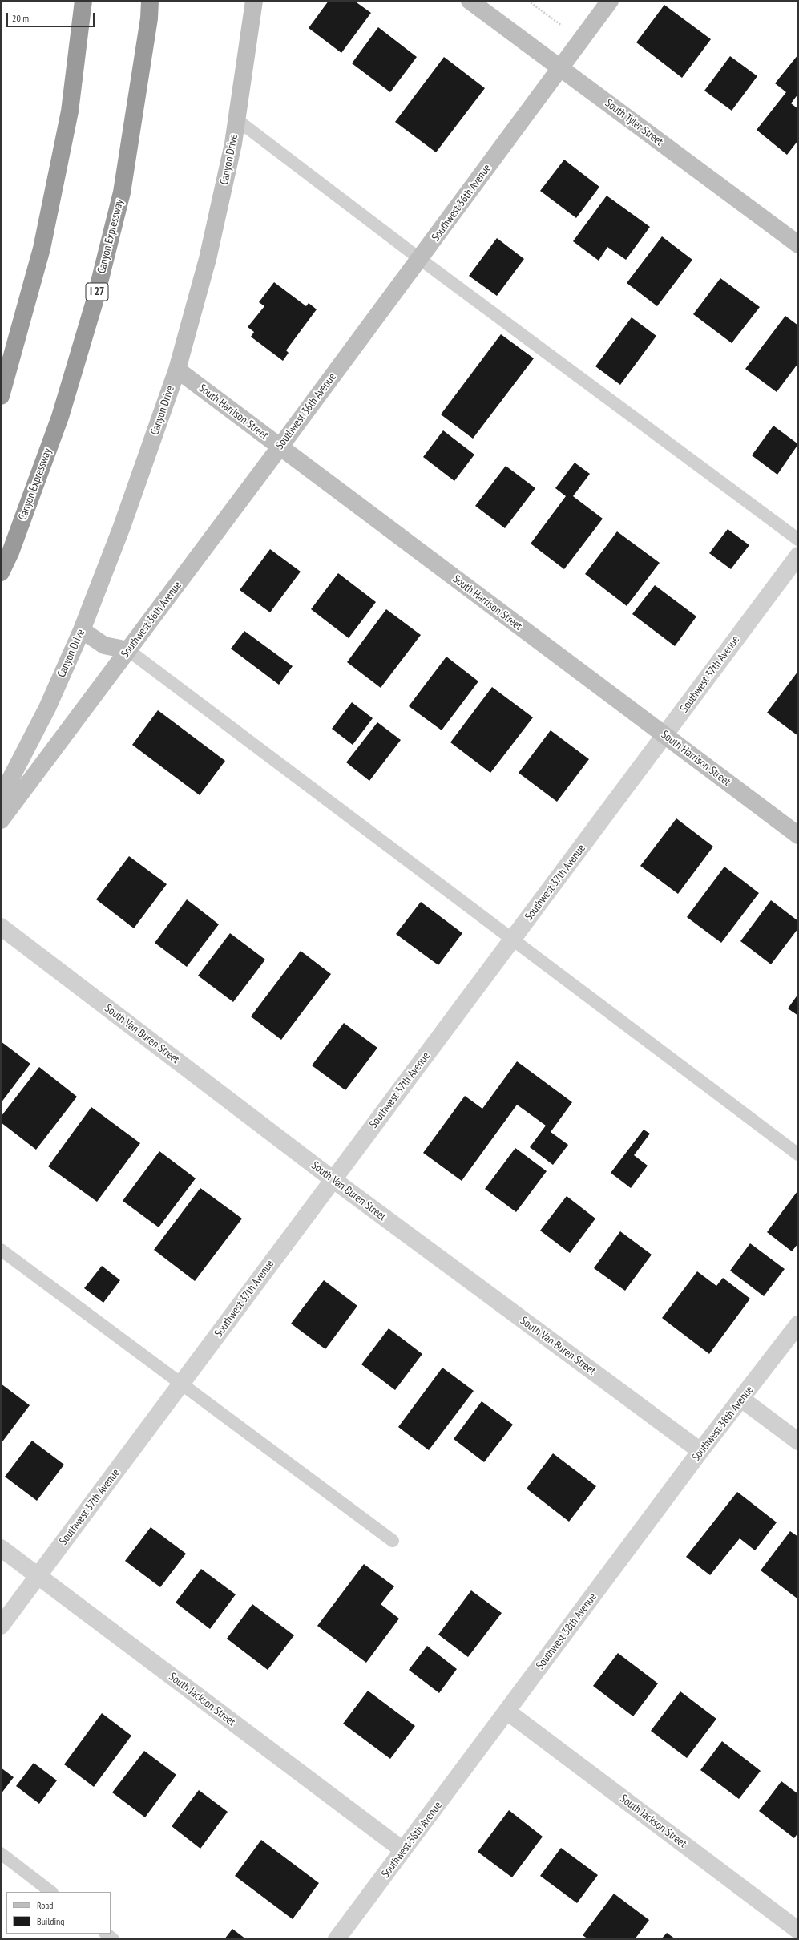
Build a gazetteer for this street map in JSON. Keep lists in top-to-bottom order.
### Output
{
  "streets": {
    "highway": ["Canyon Expressway", "I 27"],
    "main road": [
      "South Tyler Street",
      "Canyon Drive",
      "Southwest 36th Avenue",
      "South Harrison Street"
    ],
    "street": [
      "Southwest 37th Avenue",
      "South Van Buren Street",
      "Southwest 38th Avenue",
      "South Jackson Street"
    ]
  },
  "crossings": [
    ["South Tyler Street", "Southwest 36th Avenue"],
    ["Canyon Drive", "South Harrison Street"],
    ["Southwest 36th Avenue", "South Harrison Street"],
    ["South Harrison Street", "Southwest 37th Avenue"],
    ["Southwest 37th Avenue", "South Van Buren Street"],
    ["Southwest 37th Avenue", "South Jackson Street"],
    ["South Van Buren Street", "Southwest 38th Avenue"],
    ["Southwest 38th Avenue", "South Jackson Street"]
  ],
  "legend": ["Road", "Building"],
  "scale_bar": "20 m"
}
